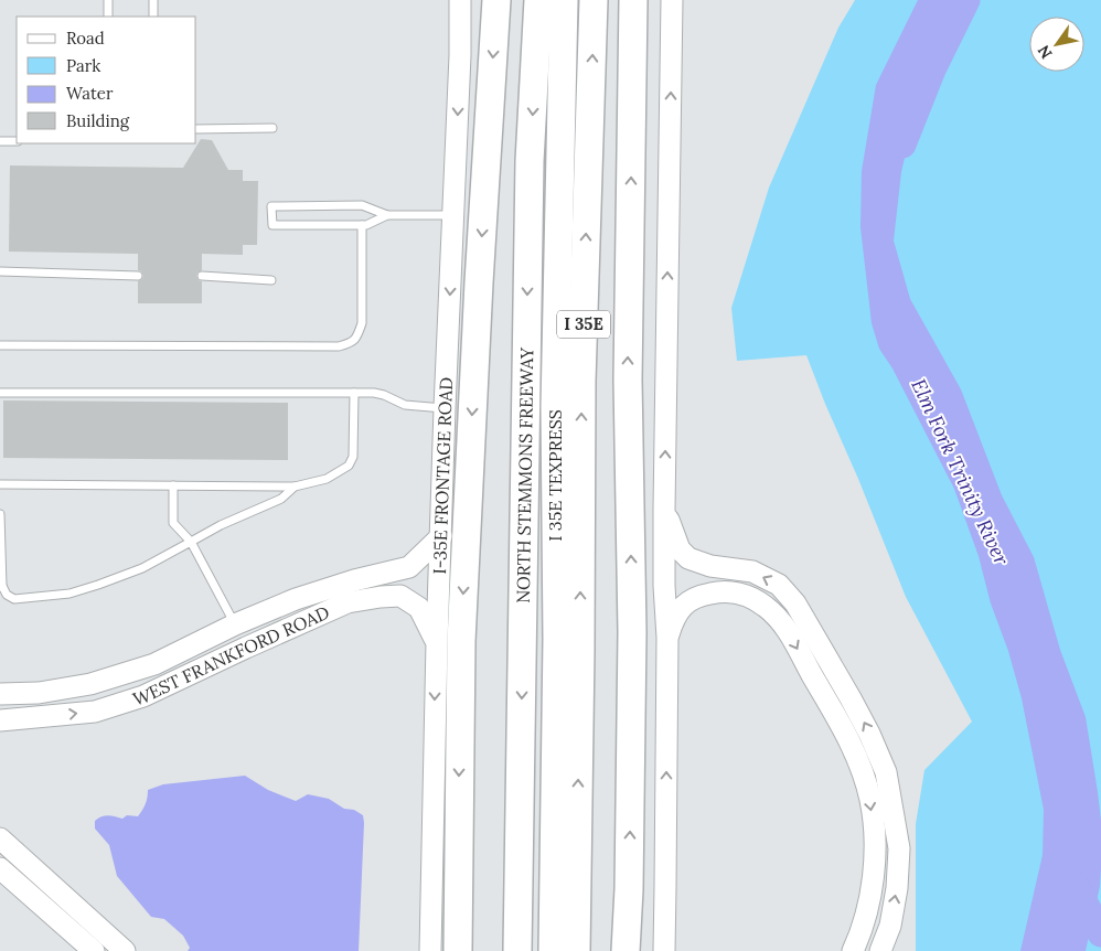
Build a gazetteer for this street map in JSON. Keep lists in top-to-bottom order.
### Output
{
  "streets": {
    "highway": ["I 35E", "NORTH STEMMONS FREEWAY", "I 35E TEXPRESS"],
    "main road": ["I-35E FRONTAGE ROAD", "WEST FRANKFORD ROAD"]
  },
  "crossings": [
    ["I 35E", "I 35E TEXPRESS"],
    ["I-35E FRONTAGE ROAD", "WEST FRANKFORD ROAD"]
  ],
  "one_way": ["I-35E FRONTAGE ROAD"],
  "water": ["Elm Fork Trinity River"],
  "legend": [
    "Road",
    "Park",
    "Water",
    "Building"
  ],
  "north": "bottom left"
}
